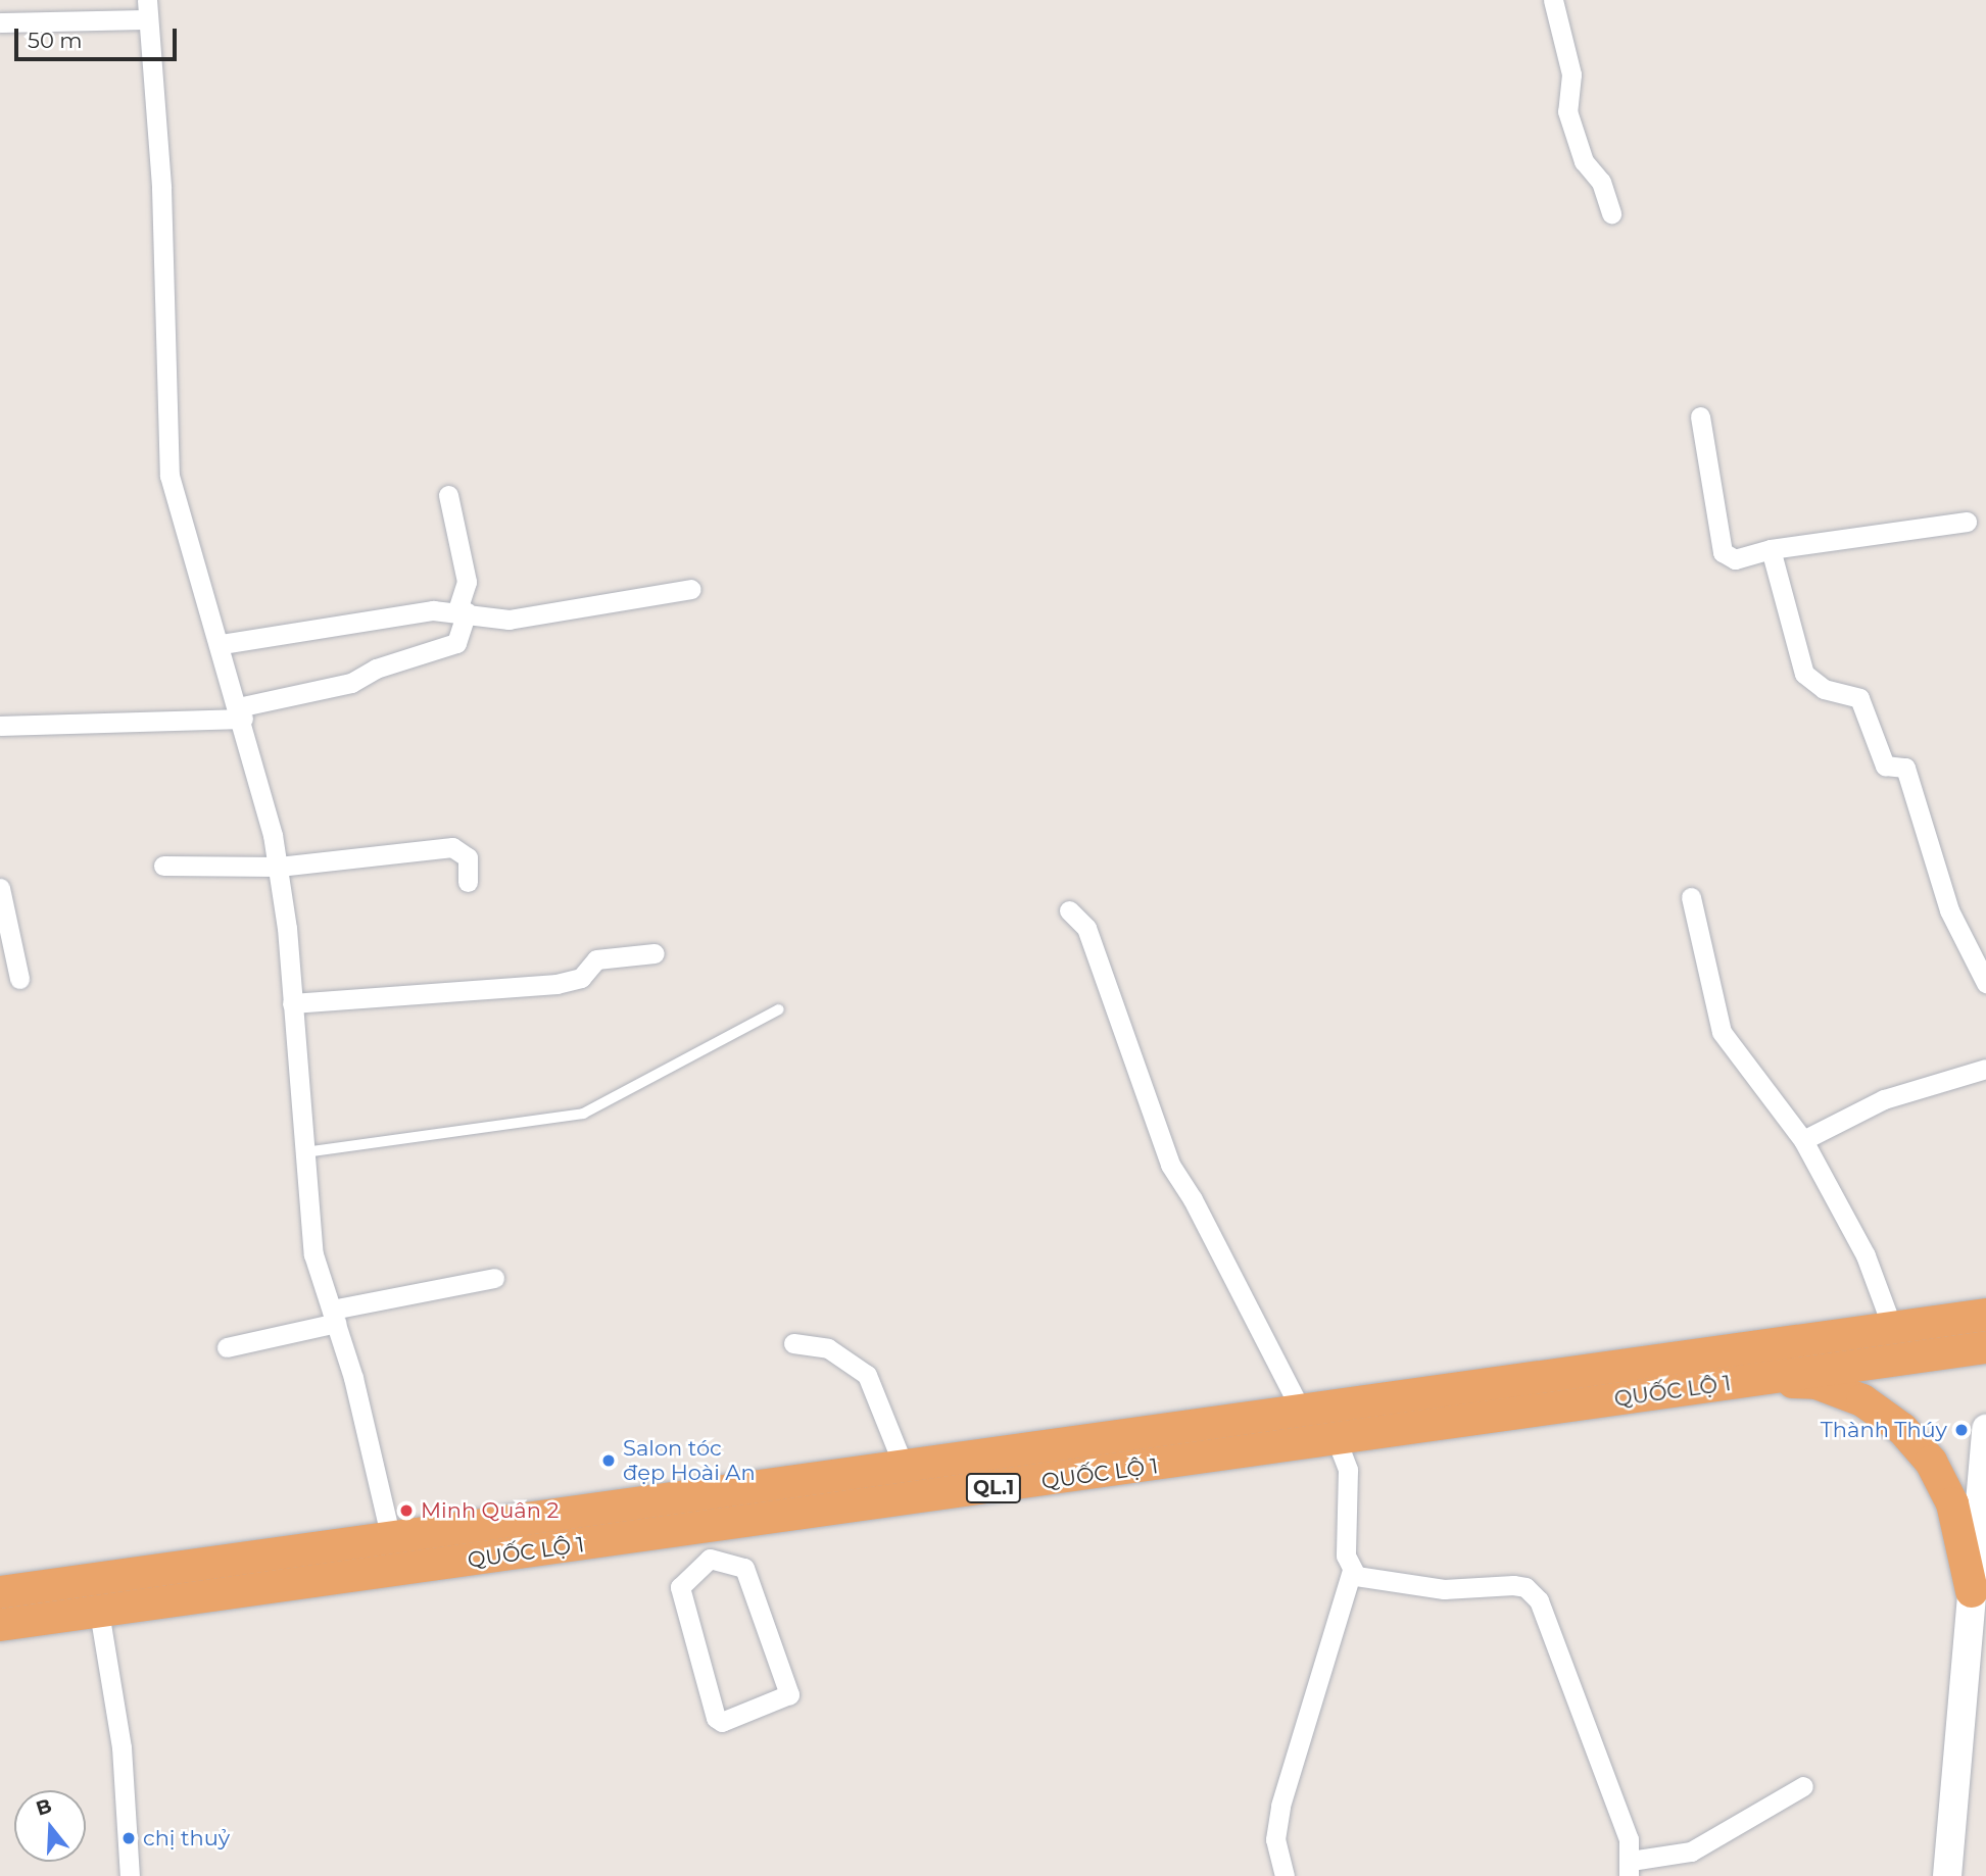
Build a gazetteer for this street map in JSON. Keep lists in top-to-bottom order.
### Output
{
  "streets": {
    "highway": ["QUỐC LỘ 1", "QL.1"]
  },
  "places": [
    "Thành Thúy",
    "Salon tóc đẹp Hoài An",
    "Minh Quân 2",
    "chị thuỷ"
  ],
  "scale_bar": "50 m",
  "north": "top"
}
